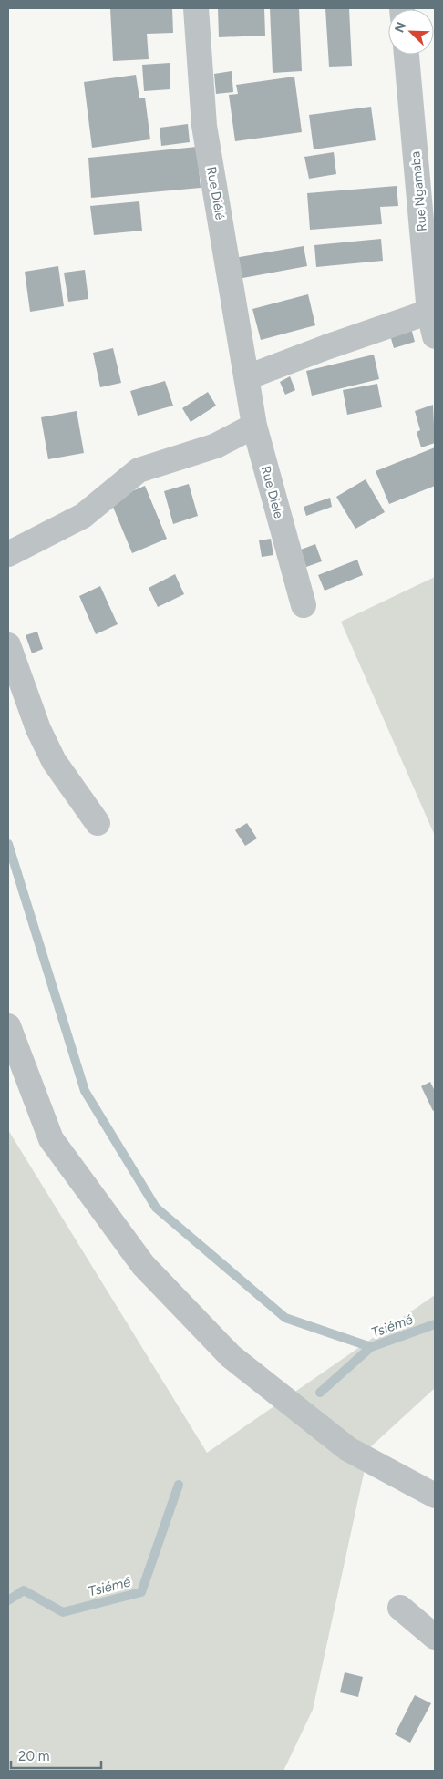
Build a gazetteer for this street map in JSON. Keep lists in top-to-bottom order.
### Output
{
  "streets": {
    "street": ["Rue Ngamaba", "Rue Diélé", "Rue Diele"]
  },
  "crossings": [
    ["Rue Diélé", "Rue Diele"]
  ],
  "water": ["Tsiémé"],
  "scale_bar": "20 m",
  "north": "top left"
}
